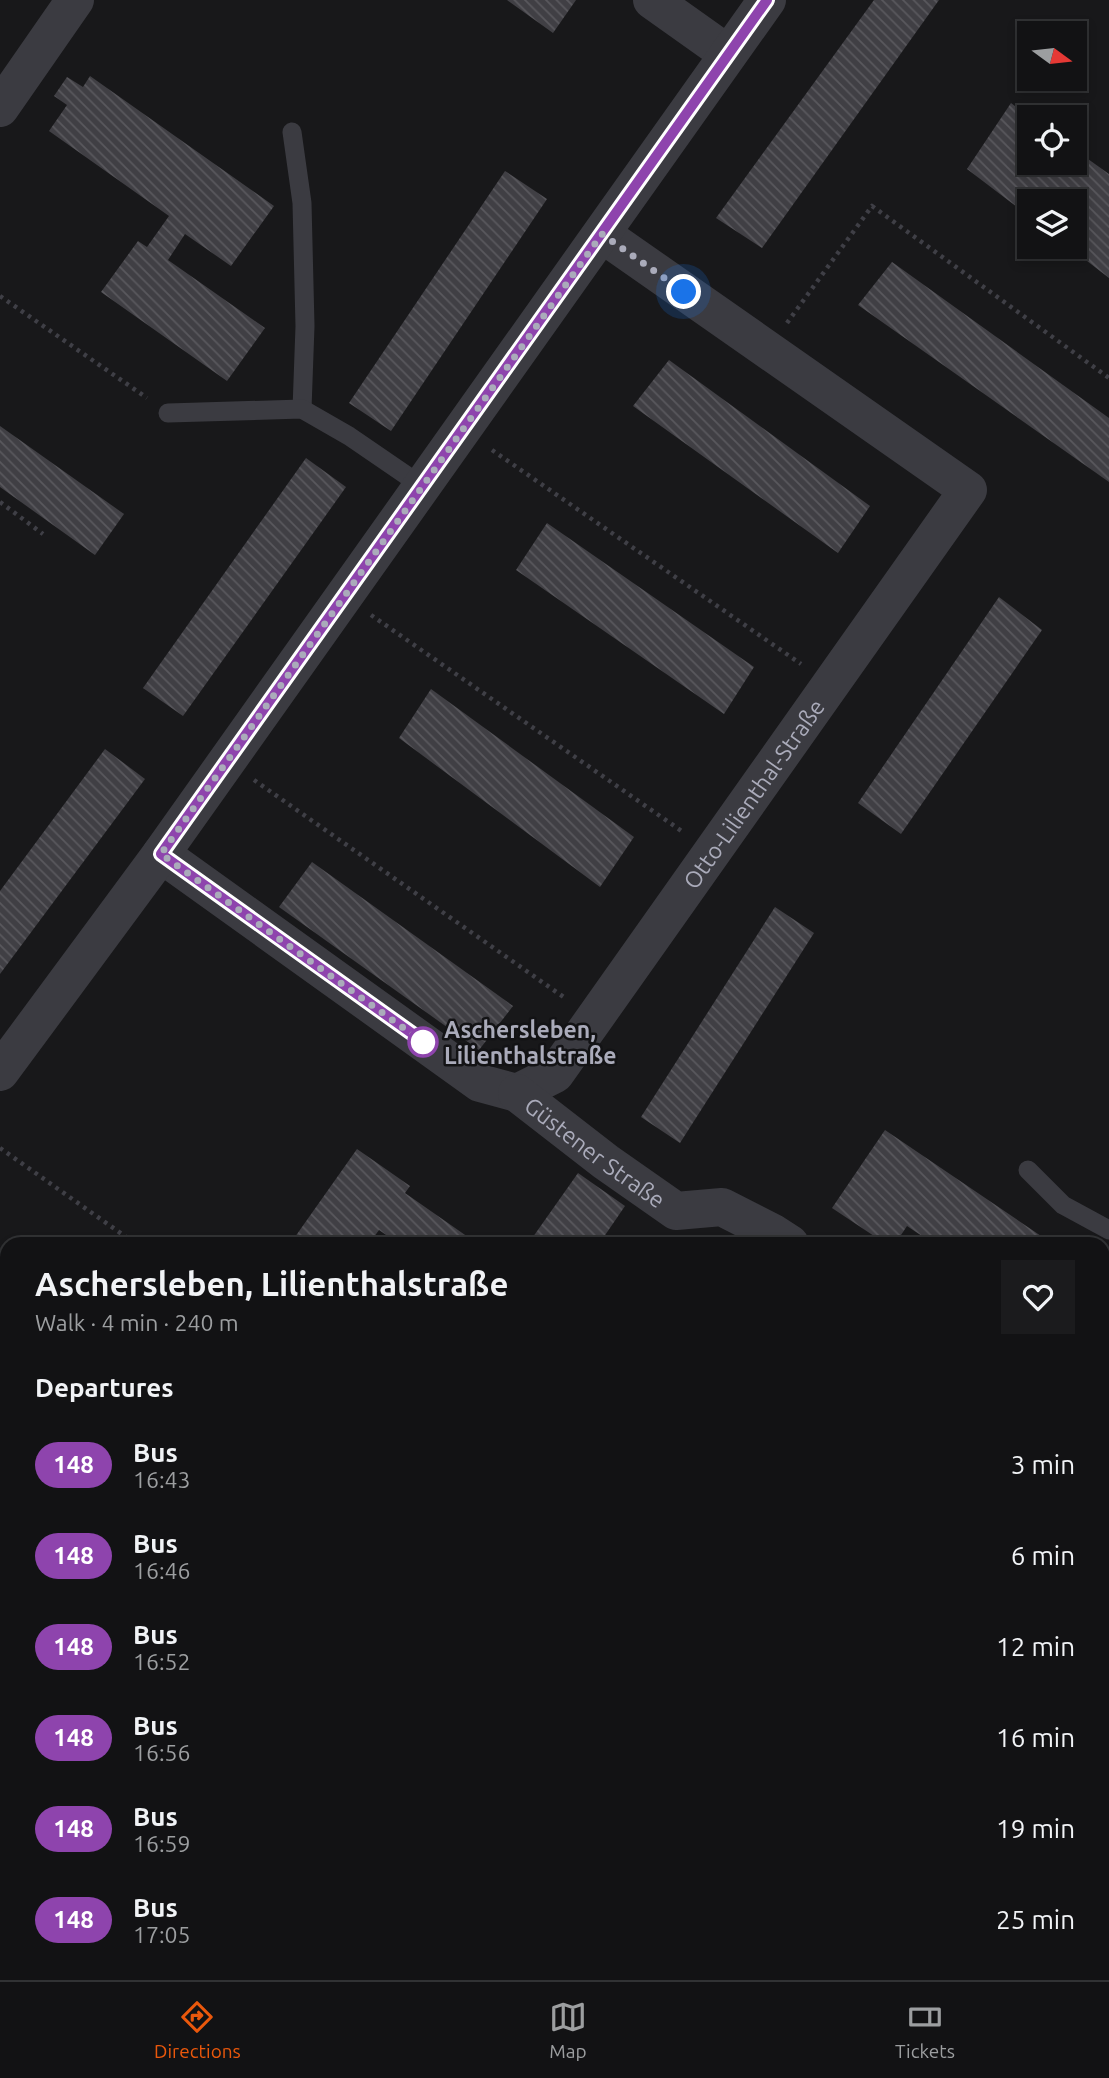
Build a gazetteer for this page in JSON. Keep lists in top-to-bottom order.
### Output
{
  "streets": {
    "street": ["Otto-Lilienthal-Straße", "Güstener Straße"]
  },
  "crossings": [
    ["Otto-Lilienthal-Straße", "Güstener Straße"]
  ],
  "places": ["Aschersleben, Lilienthalstraße"],
  "lines": ["bus line 148"],
  "north": "right",
  "page": {
    "heading": [
      ["Aschersleben, Lilienthalstraße", "Walk · 4 min · 240 m"],
      "Departures"
    ],
    "list": [
      {
        "mark": "148",
        "name": "Bus",
        "note": "16:43",
        "value": "3 min"
      },
      {
        "mark": "148",
        "name": "Bus",
        "note": "16:46",
        "value": "6 min"
      },
      {
        "mark": "148",
        "name": "Bus",
        "note": "16:52",
        "value": "12 min"
      },
      {
        "mark": "148",
        "name": "Bus",
        "note": "16:56",
        "value": "16 min"
      },
      {
        "mark": "148",
        "name": "Bus",
        "note": "16:59",
        "value": "19 min"
      },
      {
        "mark": "148",
        "name": "Bus",
        "note": "17:05",
        "value": "25 min"
      }
    ],
    "tabs": ["Directions", "Map", "Tickets"]
  }
}
